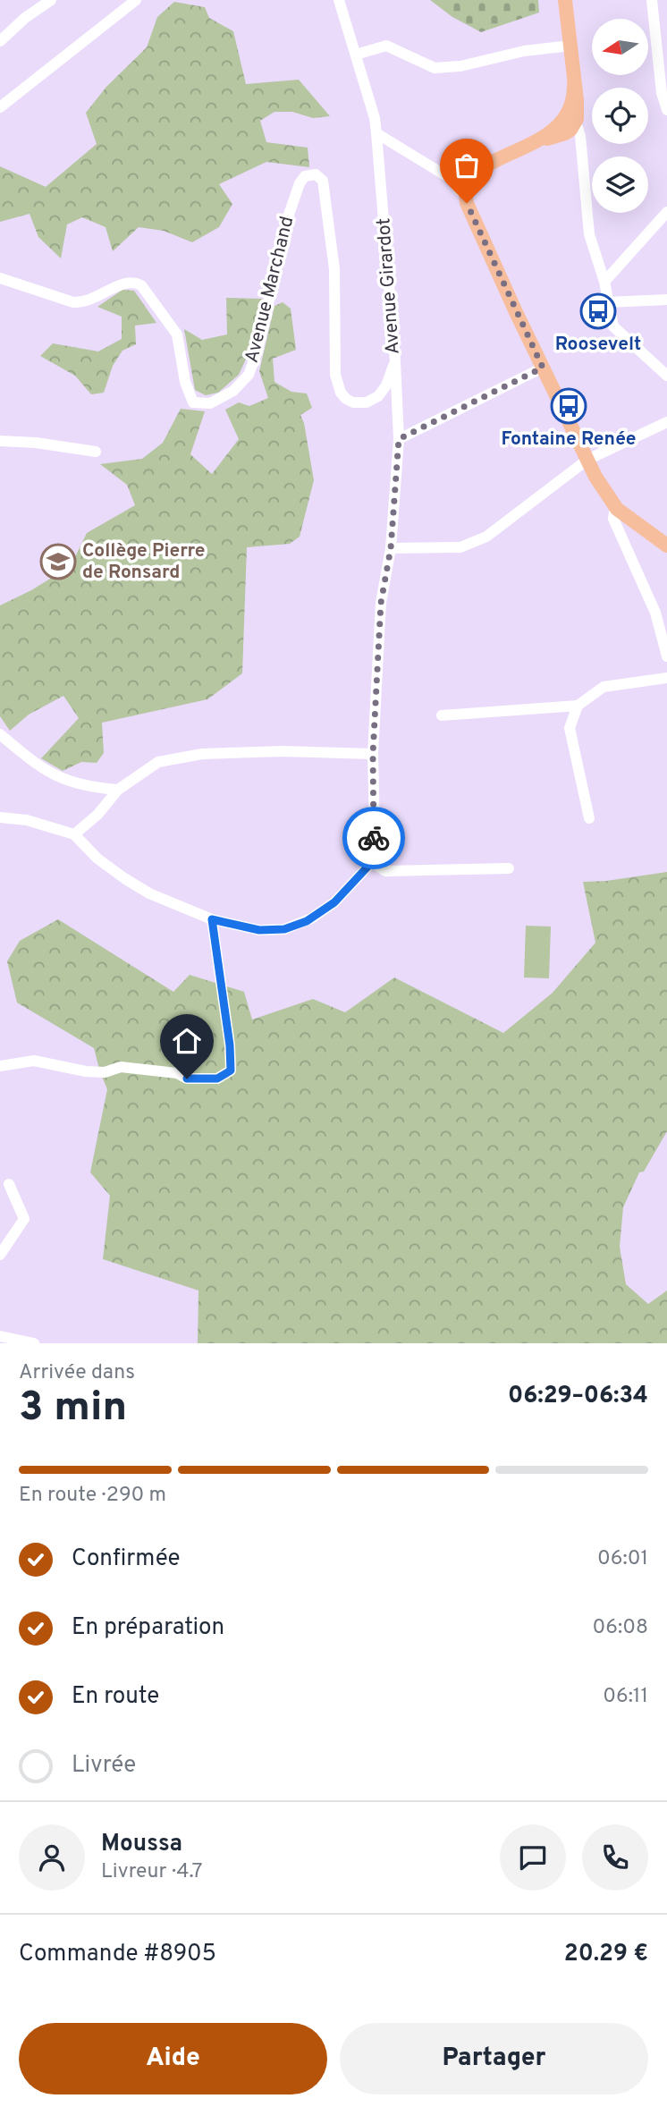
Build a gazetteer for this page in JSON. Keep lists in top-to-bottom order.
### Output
{
  "streets": {
    "street": ["Avenue Girardot", "Avenue Marchand"]
  },
  "crossings": [
    ["Avenue Girardot", "Avenue Marchand"]
  ],
  "places": {
    "bus stop": ["Roosevelt", "Fontaine Renée"],
    "school or university": ["Collège Pierre de Ronsard"]
  },
  "north": "left",
  "page": {
    "heading": ["3 min", "Arrivée dans", "06:29–06:34"],
    "panel": [
      "Moussa",
      "Livreur · 4.7",
      "Commande #8905",
      "20.29 €"
    ],
    "bar": "En route · 290 m",
    "list": [
      ["Confirmée", "06:01"],
      ["En préparation", "06:08"],
      ["En route", "06:11"],
      "Livrée"
    ],
    "buttons": ["Aide", "Partager"]
  }
}
